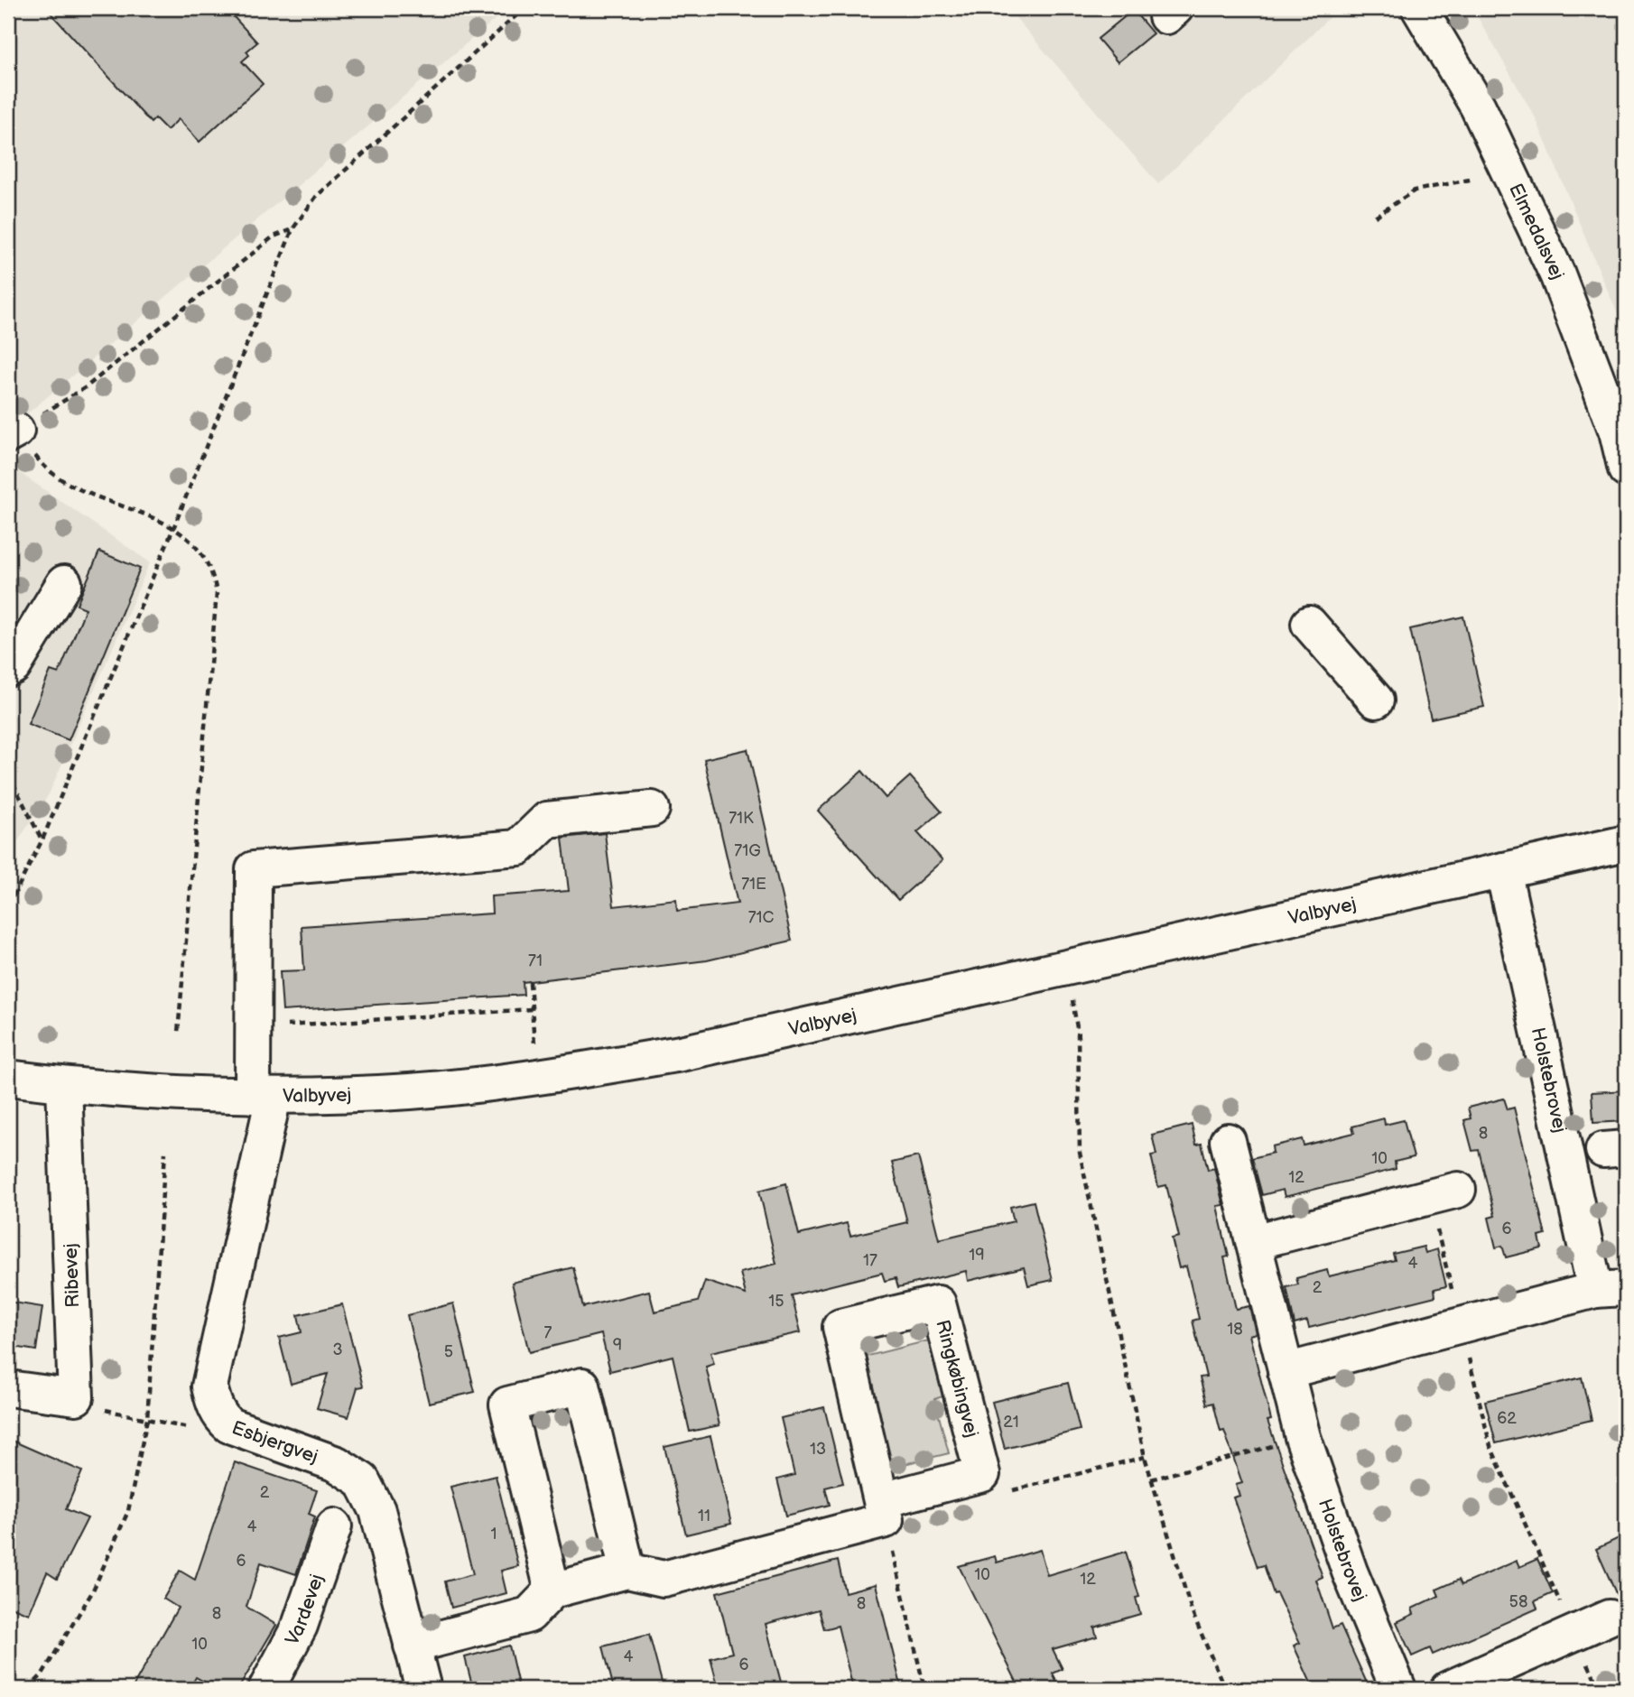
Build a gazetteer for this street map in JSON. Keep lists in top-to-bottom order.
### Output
{
  "streets": {
    "street": [
      "Elmedalsvej",
      "Valbyvej",
      "Holstebrovej",
      "Ribevej",
      "Ringkøbingvej",
      "Esbjergvej",
      "Vardevej"
    ]
  },
  "crossings": [
    ["Valbyvej", "Holstebrovej"],
    ["Valbyvej", "Ribevej"],
    ["Valbyvej", "Esbjergvej"]
  ],
  "house_numbers": [
    "71K",
    "71G",
    "71E",
    "71C",
    "71",
    "8",
    "10",
    "12",
    "6",
    "19",
    "17",
    "4",
    "2",
    "15",
    "18",
    "7",
    "9",
    "3",
    "5",
    "62",
    "21",
    "13",
    "2",
    "11",
    "4",
    "1",
    "6",
    "10",
    "12",
    "58",
    "8",
    "8",
    "10",
    "4",
    "6"
  ]
}
